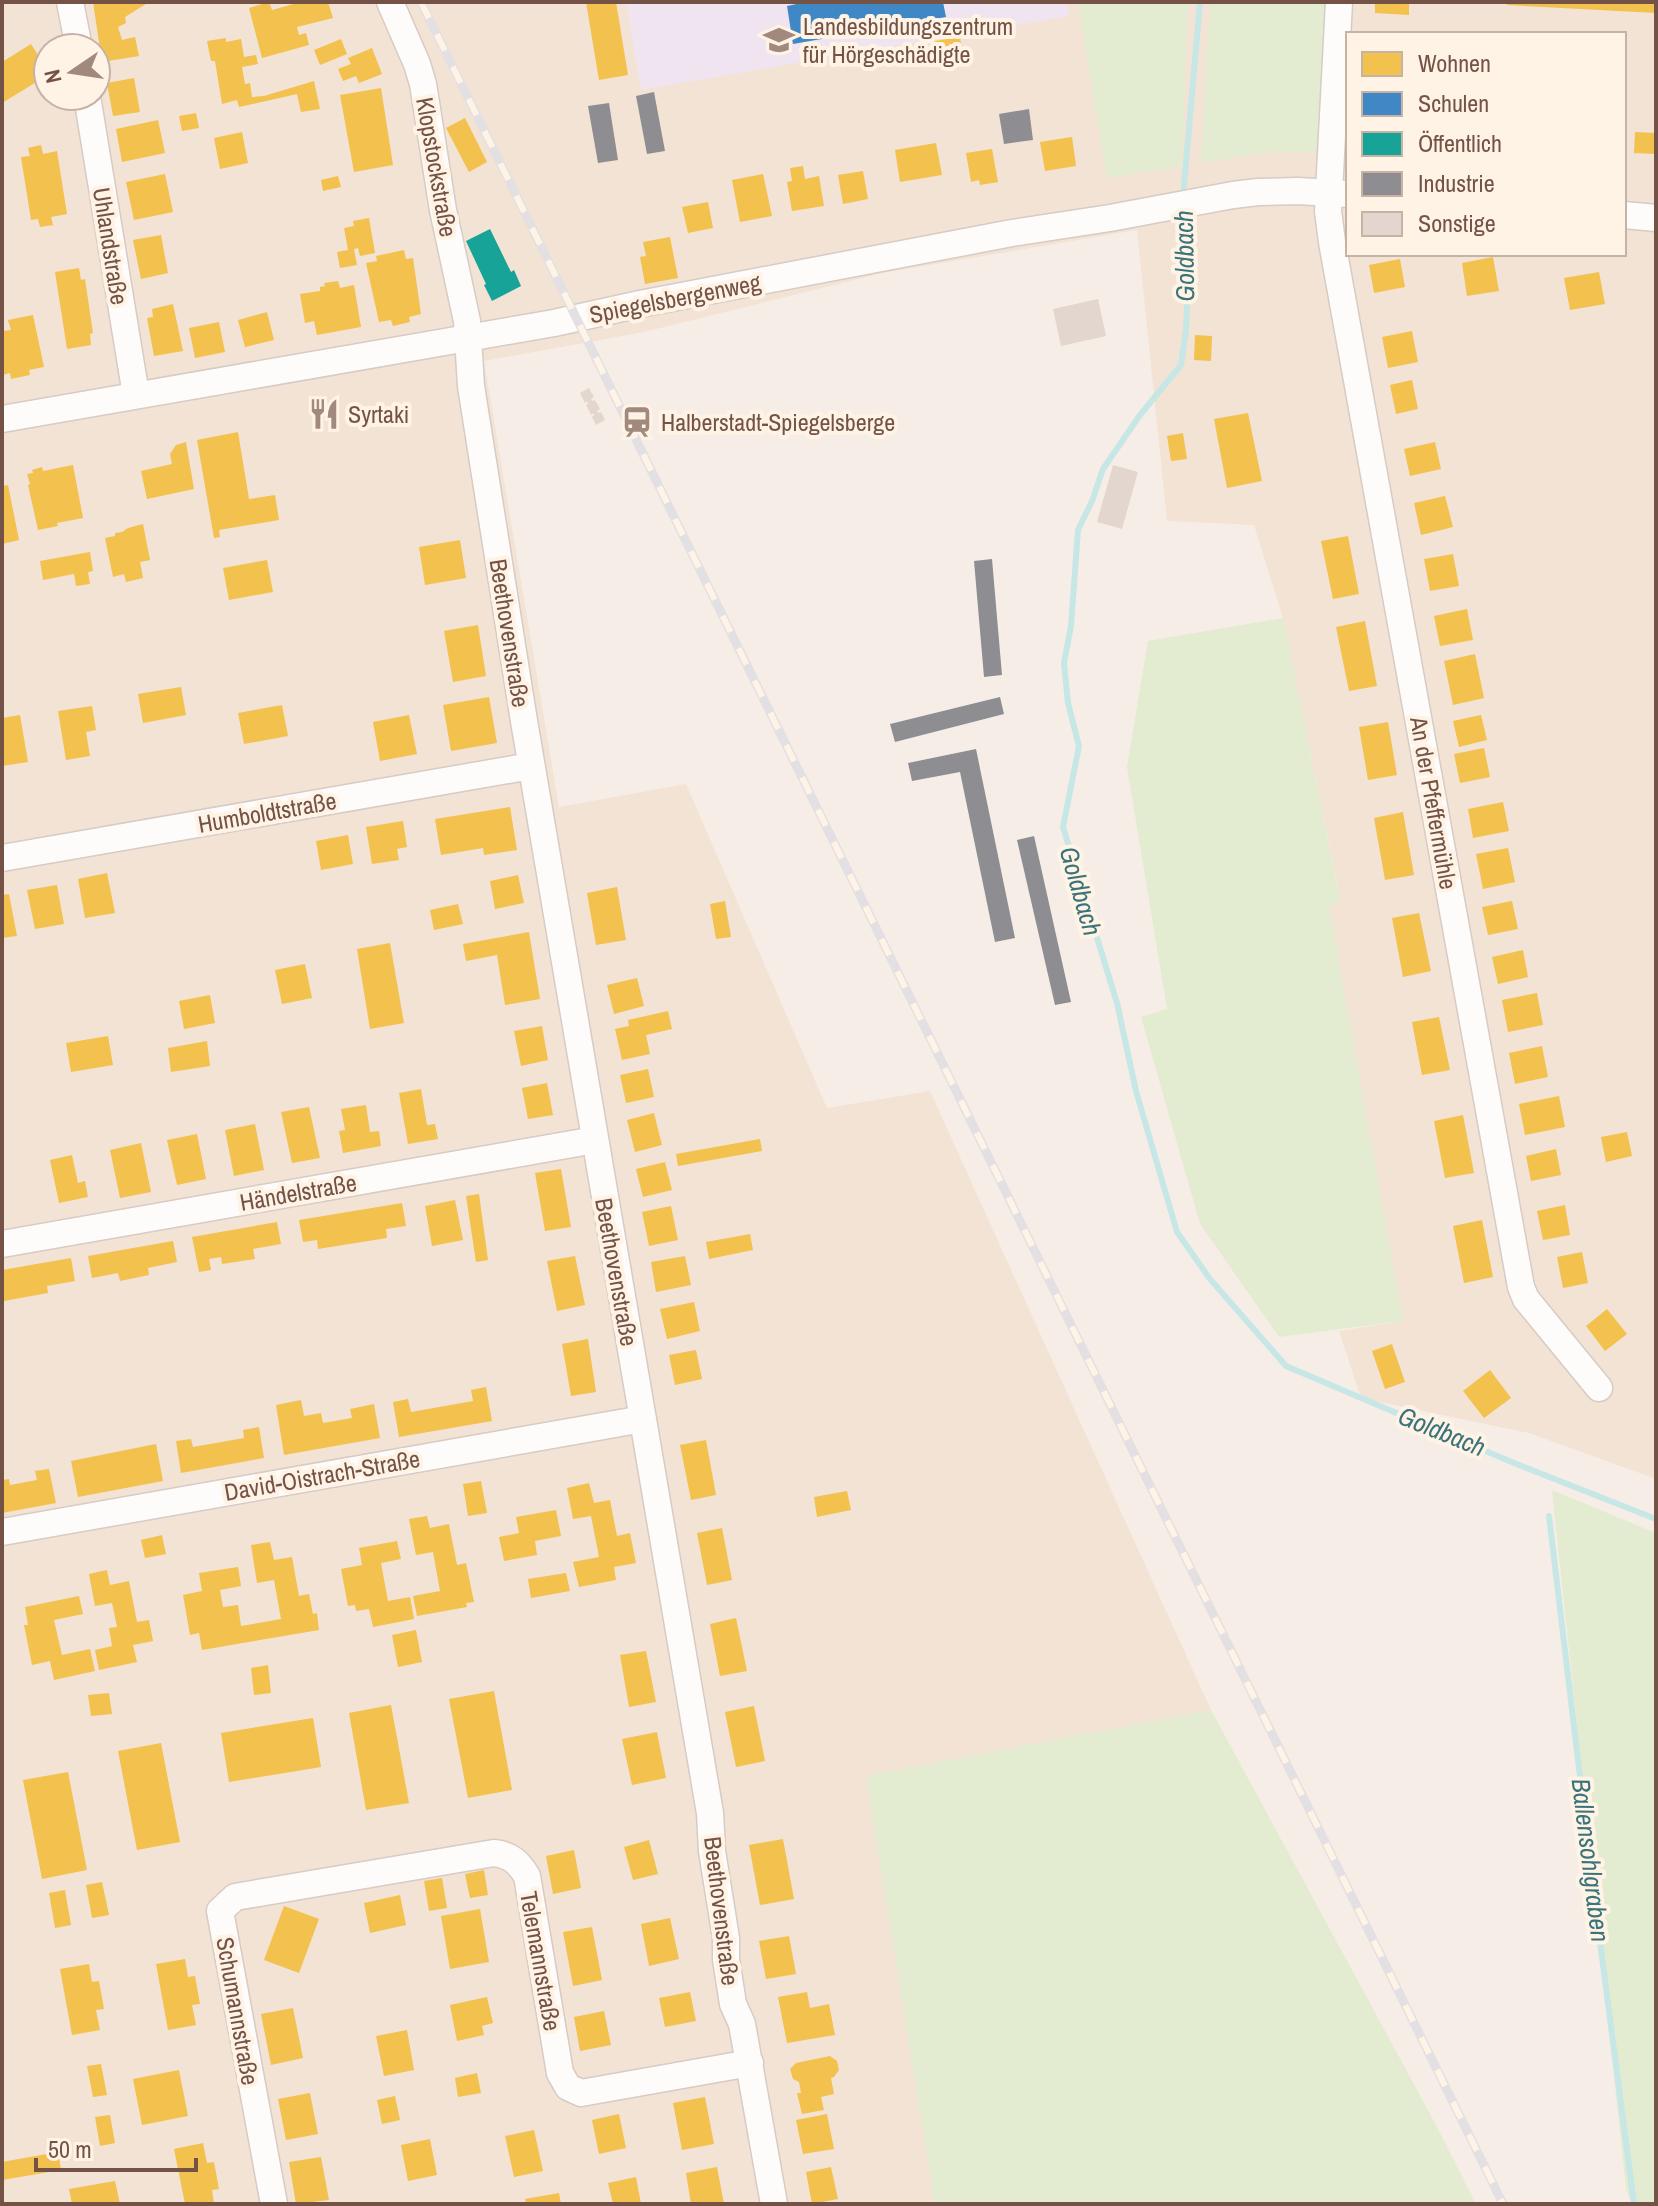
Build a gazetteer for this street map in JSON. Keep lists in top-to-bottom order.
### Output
{
  "streets": {
    "street": [
      "Klopstockstraße",
      "Uhlandstraße",
      "Spiegelsbergenweg",
      "Beethovenstraße",
      "An der Pfeffermühle",
      "Humboldtstraße",
      "Händelstraße",
      "David-Oistrach-Straße",
      "Telemannstraße",
      "Schumannstraße"
    ]
  },
  "crossings": [
    ["Klopstockstraße", "Spiegelsbergenweg"],
    ["Klopstockstraße", "Beethovenstraße"],
    ["Uhlandstraße", "Spiegelsbergenweg"],
    ["Spiegelsbergenweg", "Beethovenstraße"],
    ["Spiegelsbergenweg", "An der Pfeffermühle"],
    ["Beethovenstraße", "Humboldtstraße"],
    ["Beethovenstraße", "Händelstraße"],
    ["Beethovenstraße", "David-Oistrach-Straße"],
    ["Beethovenstraße", "Telemannstraße"],
    ["Telemannstraße", "Schumannstraße"]
  ],
  "water": ["Goldbach", "Ballensohlgraben"],
  "places": {
    "school or university": ["Landesbildungszentrum für Hörgeschädigte"],
    "restaurant": ["Syrtaki"],
    "station": ["Halberstadt-Spiegelsberge"]
  },
  "legend": [
    "Wohnen",
    "Schulen",
    "Öffentlich",
    "Industrie",
    "Sonstige"
  ],
  "scale_bar": "50 m",
  "north": "left"
}
